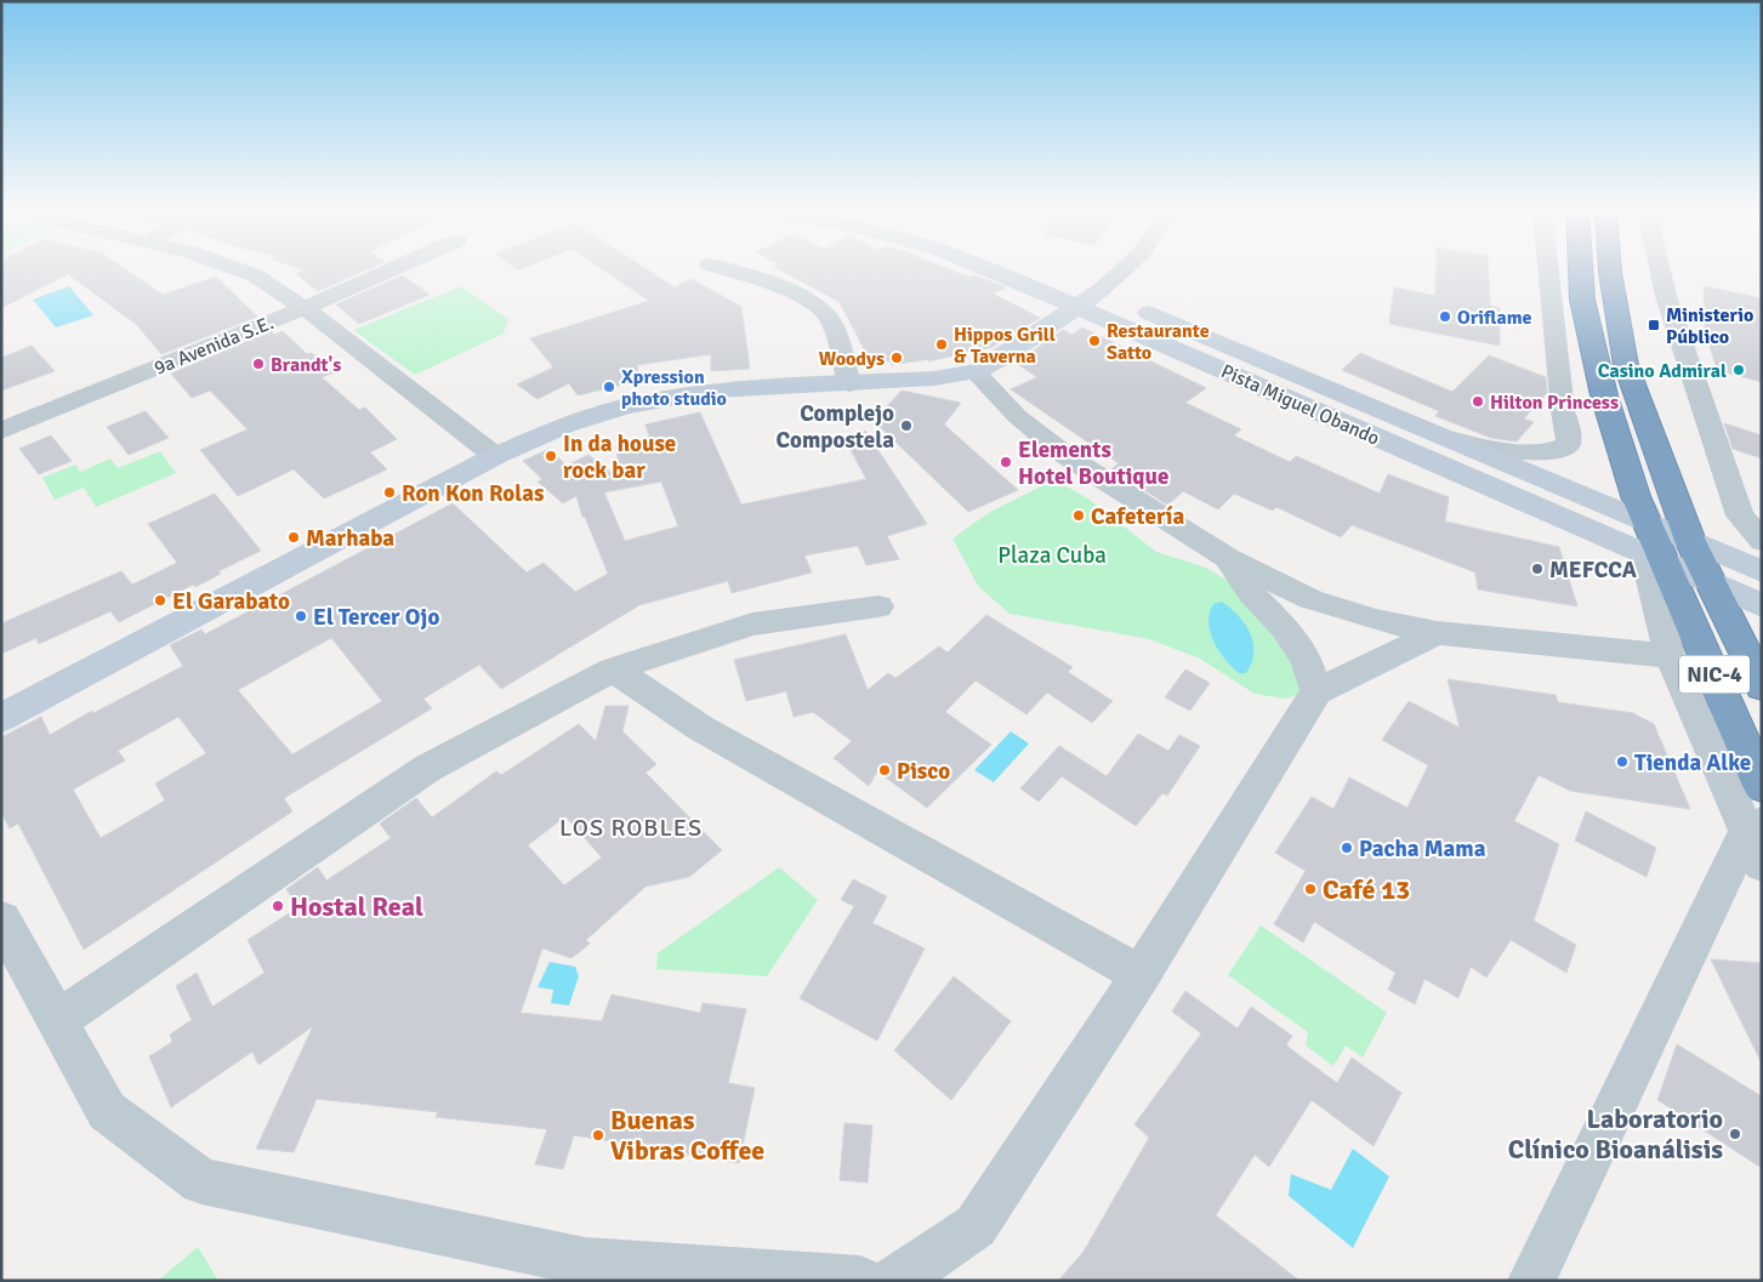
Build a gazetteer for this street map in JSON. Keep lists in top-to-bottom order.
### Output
{
  "streets": {
    "highway": ["NIC-4"],
    "main road": ["Pista Miguel Obando"],
    "street": ["9a Avenida S.E."]
  },
  "crossings": [
    ["Pista Miguel Obando", "NIC-4"]
  ],
  "districts": ["LOS ROBLES"],
  "parks": ["Plaza Cuba"],
  "places": {
    "other": [
      "Oriflame",
      "Restaurante Satto",
      "Hippos Grill & Taverna",
      "Woodys",
      "Brandt's",
      "Casino Admiral",
      "Xpression photo studio",
      "Hilton Princess",
      "Complejo Compostela",
      "In da house rock bar",
      "Elements Hotel Boutique",
      "Ron Kon Rolas",
      "Cafetería",
      "Marhaba",
      "MEFCCA",
      "El Garabato",
      "El Tercer Ojo",
      "Tienda Alke",
      "Pisco",
      "Pacha Mama",
      "Café 13",
      "Hostal Real",
      "Laboratorio Clínico Bioanálisis",
      "Buenas Vibras Coffee"
    ],
    "transit": ["Ministerio Público"]
  }
}
